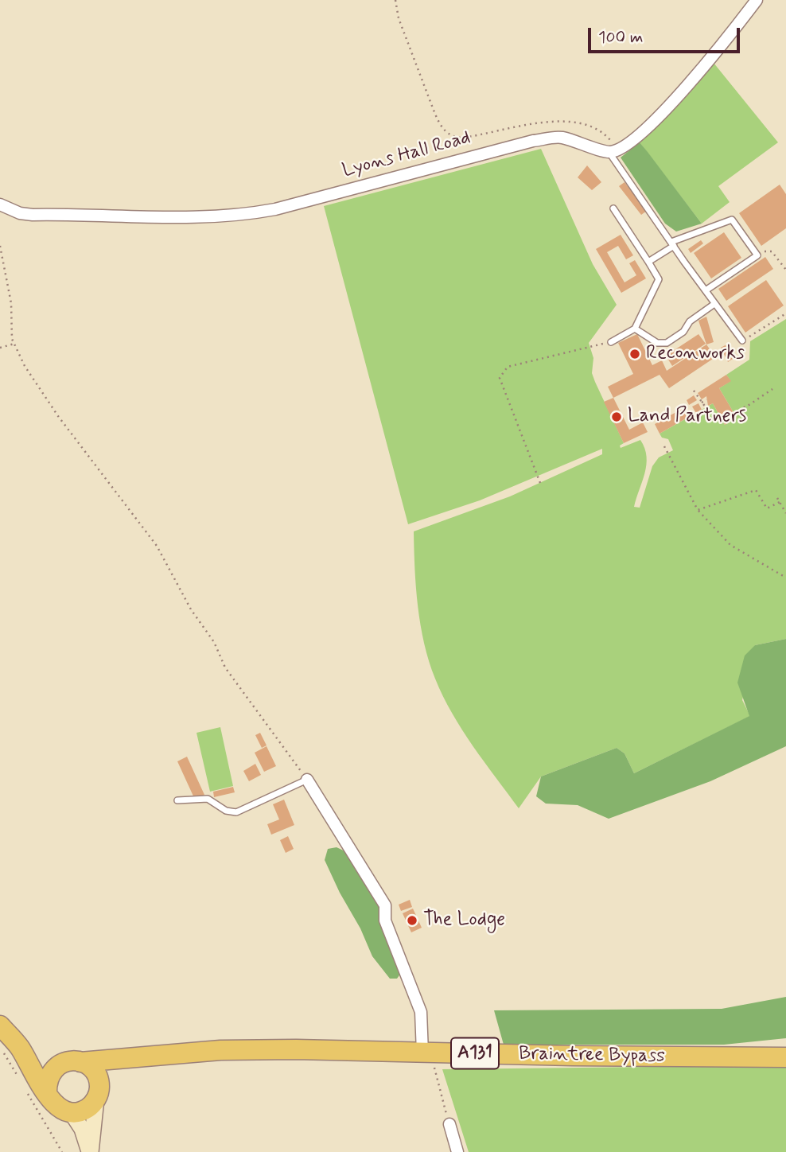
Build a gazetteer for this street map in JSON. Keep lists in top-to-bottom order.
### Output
{
  "streets": {
    "highway": ["A131", "Braintree Bypass"],
    "street": ["Lyons Hall Road"]
  },
  "crossings": [
    ["A131", "Braintree Bypass"]
  ],
  "places": ["Reconworks", "Land Partners", "The Lodge"],
  "scale_bar": "100 m"
}
